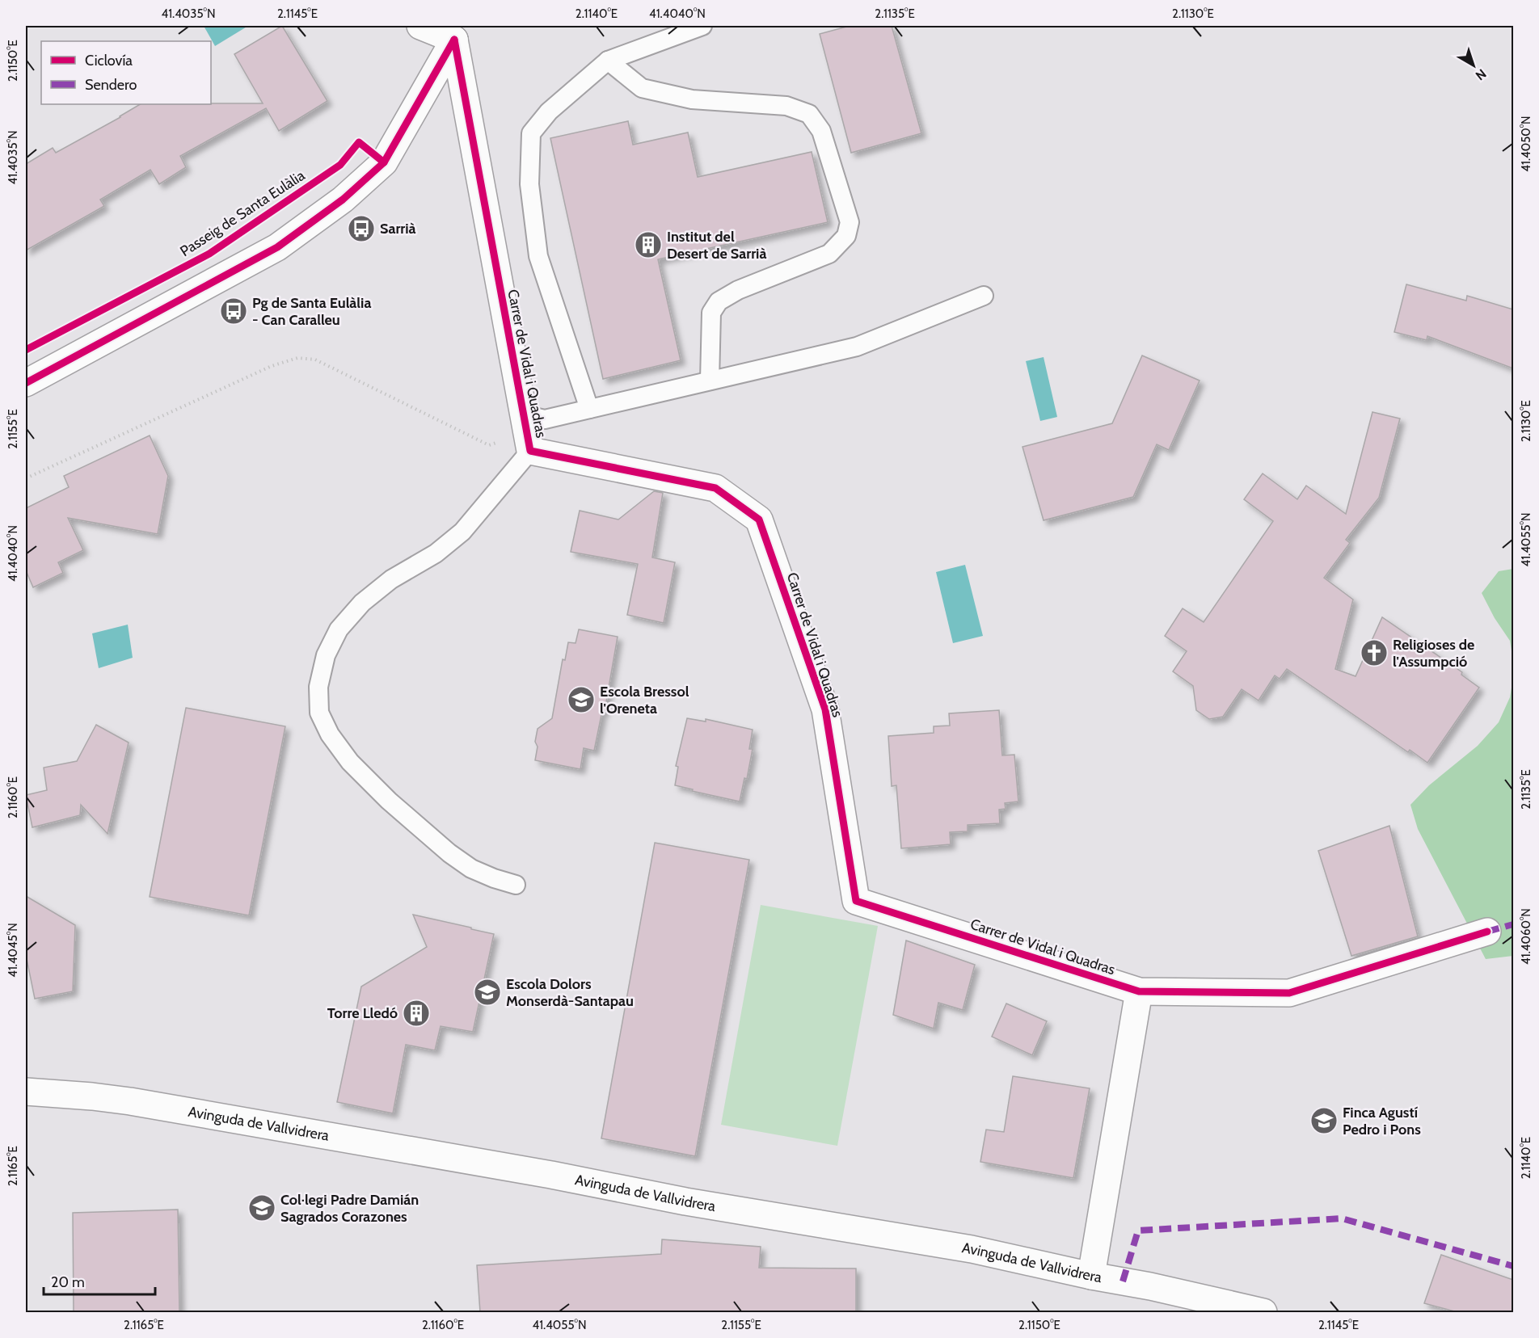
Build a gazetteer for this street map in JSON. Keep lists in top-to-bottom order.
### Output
{
  "streets": {
    "street": ["Carrer de Vidal i Quadras", "Avinguda de Vallvidrera"],
    "cycle path": ["Passeig de Santa Eulàlia"]
  },
  "places": {
    "bus stop": ["Sarrià", "Pg de Santa Eulàlia - Can Caralleu"],
    "building": ["Institut del Desert de Sarrià", "Torre Lledó"],
    "church": ["Religioses de l'Assumpció"],
    "school or university": [
      "Escola Bressol l'Oreneta",
      "Escola Dolors Monserdà-Santapau",
      "Finca Agustí Pedro i Pons",
      "Col·legi Padre Damián Sagrados Corazones"
    ]
  },
  "legend": ["Ciclovía", "Sendero"],
  "scale_bar": "20 m",
  "north": "bottom right",
  "coordinates": [
    "41.4035°N",
    "2.1145°E",
    "2.1140°E",
    "41.4040°N",
    "2.1135°E",
    "2.1130°E",
    "2.1150°E",
    "41.4050°N",
    "2.1155°E",
    "41.4055°N",
    "2.1160°E",
    "41.4060°N",
    "41.4045°N",
    "2.1165°E"
  ]
}
